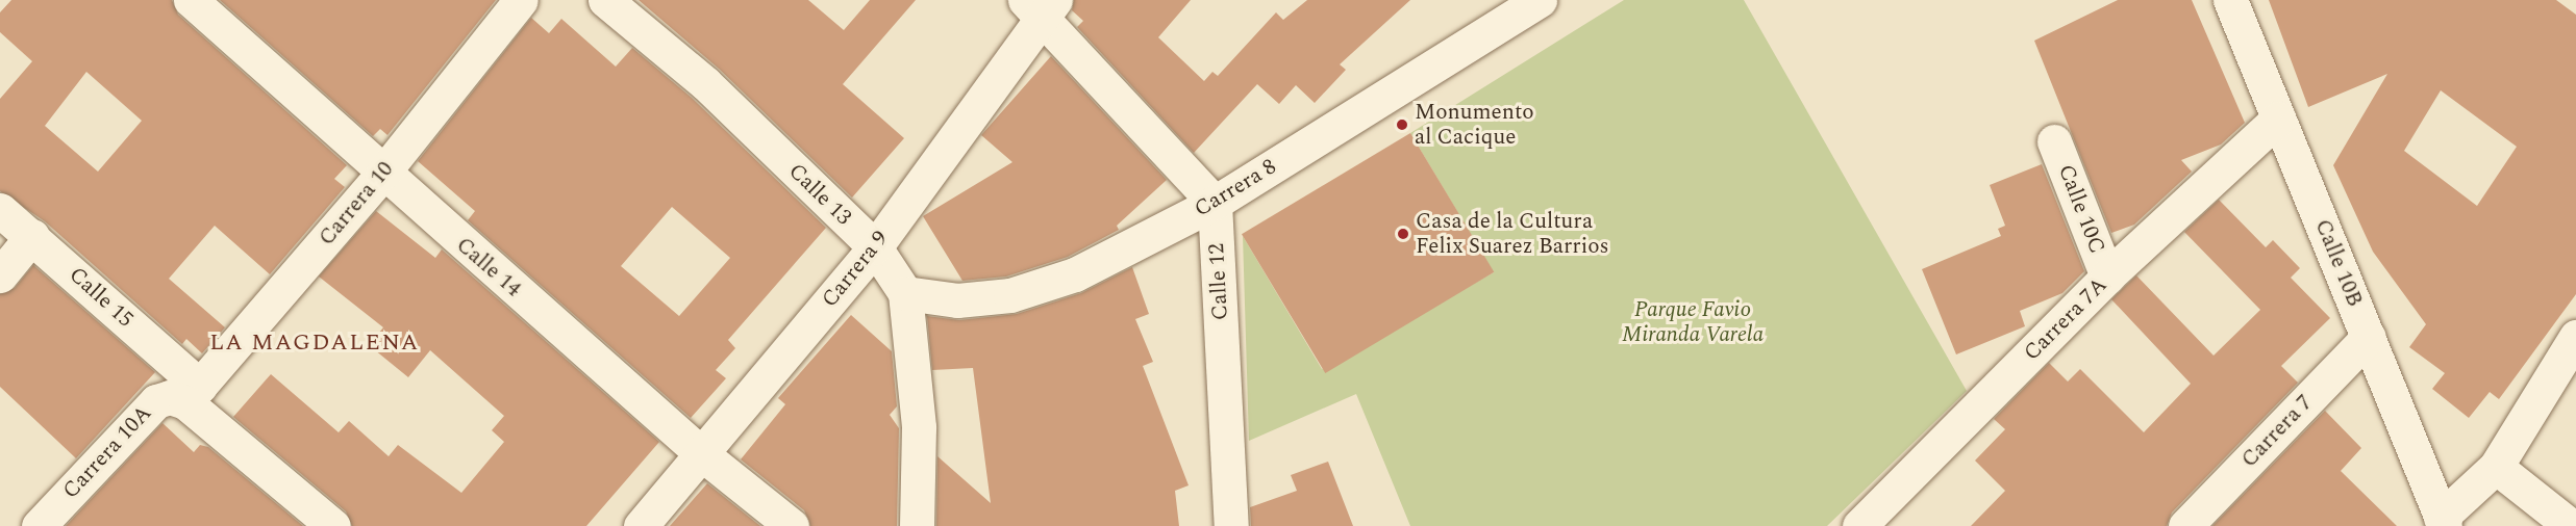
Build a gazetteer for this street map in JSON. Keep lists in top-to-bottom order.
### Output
{
  "streets": {
    "street": [
      "Carrera 8",
      "Calle 13",
      "Carrera 10",
      "Calle 10C",
      "Calle 10B",
      "Calle 14",
      "Carrera 9",
      "Calle 12",
      "Calle 15",
      "Carrera 7A",
      "Carrera 7",
      "Carrera 10A"
    ]
  },
  "crossings": [
    ["Carrera 8", "Calle 13"],
    ["Carrera 8", "Calle 12"],
    ["Calle 13", "Carrera 9"],
    ["Carrera 10", "Calle 14"],
    ["Carrera 10", "Calle 15"],
    ["Carrera 10", "Carrera 10A"],
    ["Calle 10C", "Carrera 7A"],
    ["Calle 10B", "Carrera 7A"],
    ["Calle 10B", "Carrera 7"],
    ["Calle 14", "Carrera 9"],
    ["Calle 15", "Carrera 10A"]
  ],
  "districts": ["LA MAGDALENA"],
  "parks": ["Parque Favio Miranda Varela"],
  "places": ["Monumento al Cacique", "Casa de la Cultura Felix Suarez Barrios"]
}
